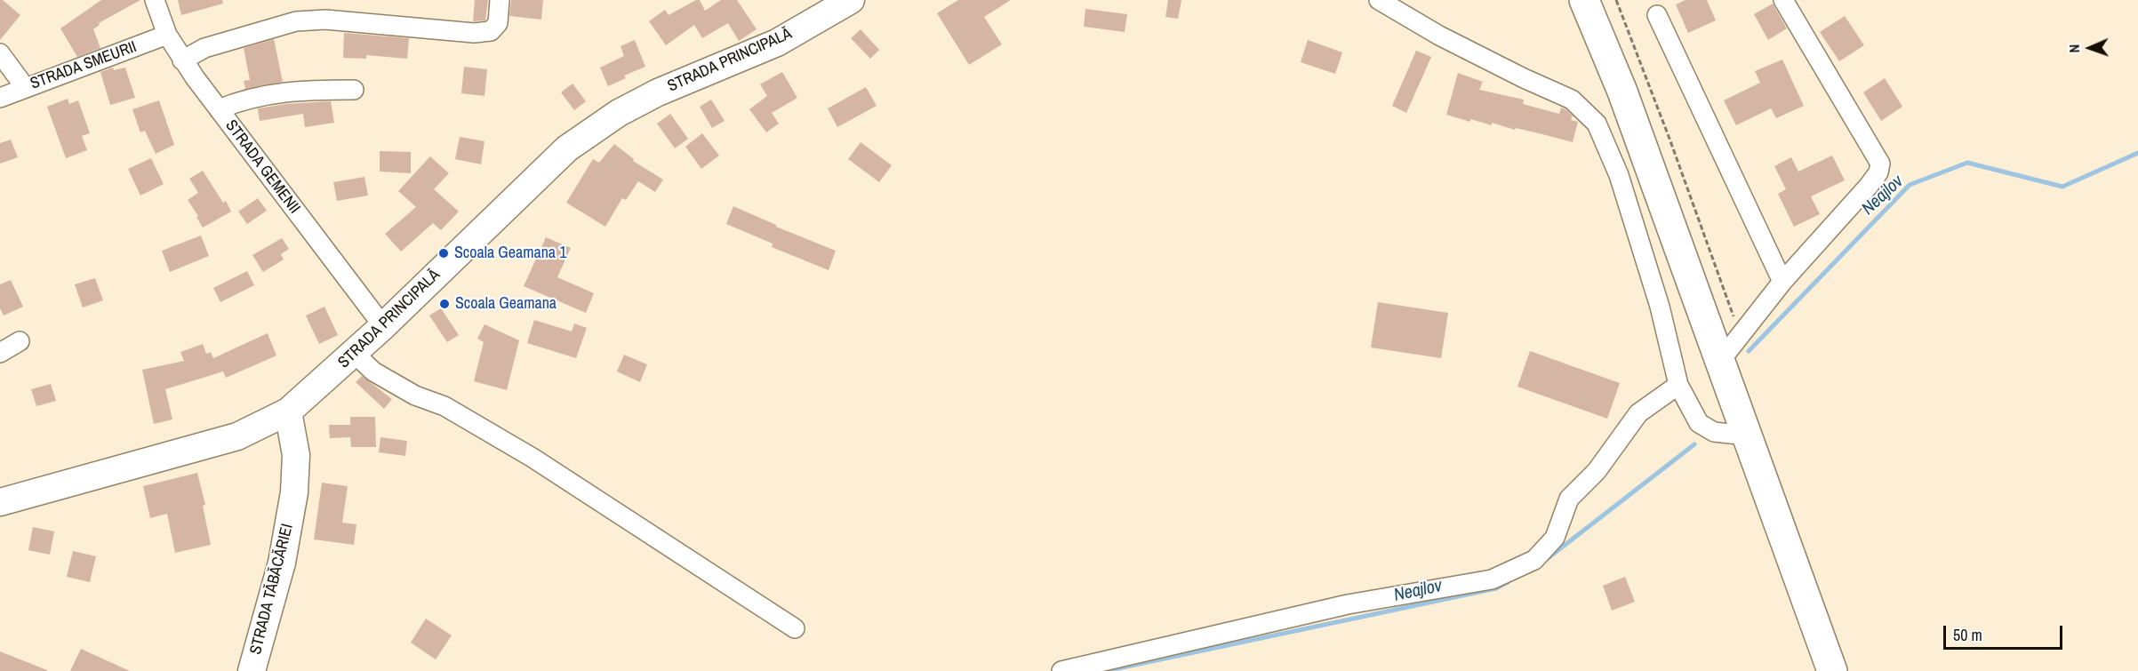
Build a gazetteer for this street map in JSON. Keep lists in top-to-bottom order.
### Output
{
  "streets": {
    "main road": ["STRADA PRINCIPALĂ", "STRADA TĂBĂCĂRIEI"],
    "street": ["STRADA SMEURII", "STRADA GEMENII"]
  },
  "crossings": [
    ["STRADA PRINCIPALĂ", "STRADA GEMENII"],
    ["STRADA PRINCIPALĂ", "STRADA TĂBĂCĂRIEI"],
    ["STRADA SMEURII", "STRADA GEMENII"]
  ],
  "water": ["Neajlov"],
  "places": ["Scoala Geamana 1", "Scoala Geamana"],
  "scale_bar": "50 m",
  "north": "left"
}
